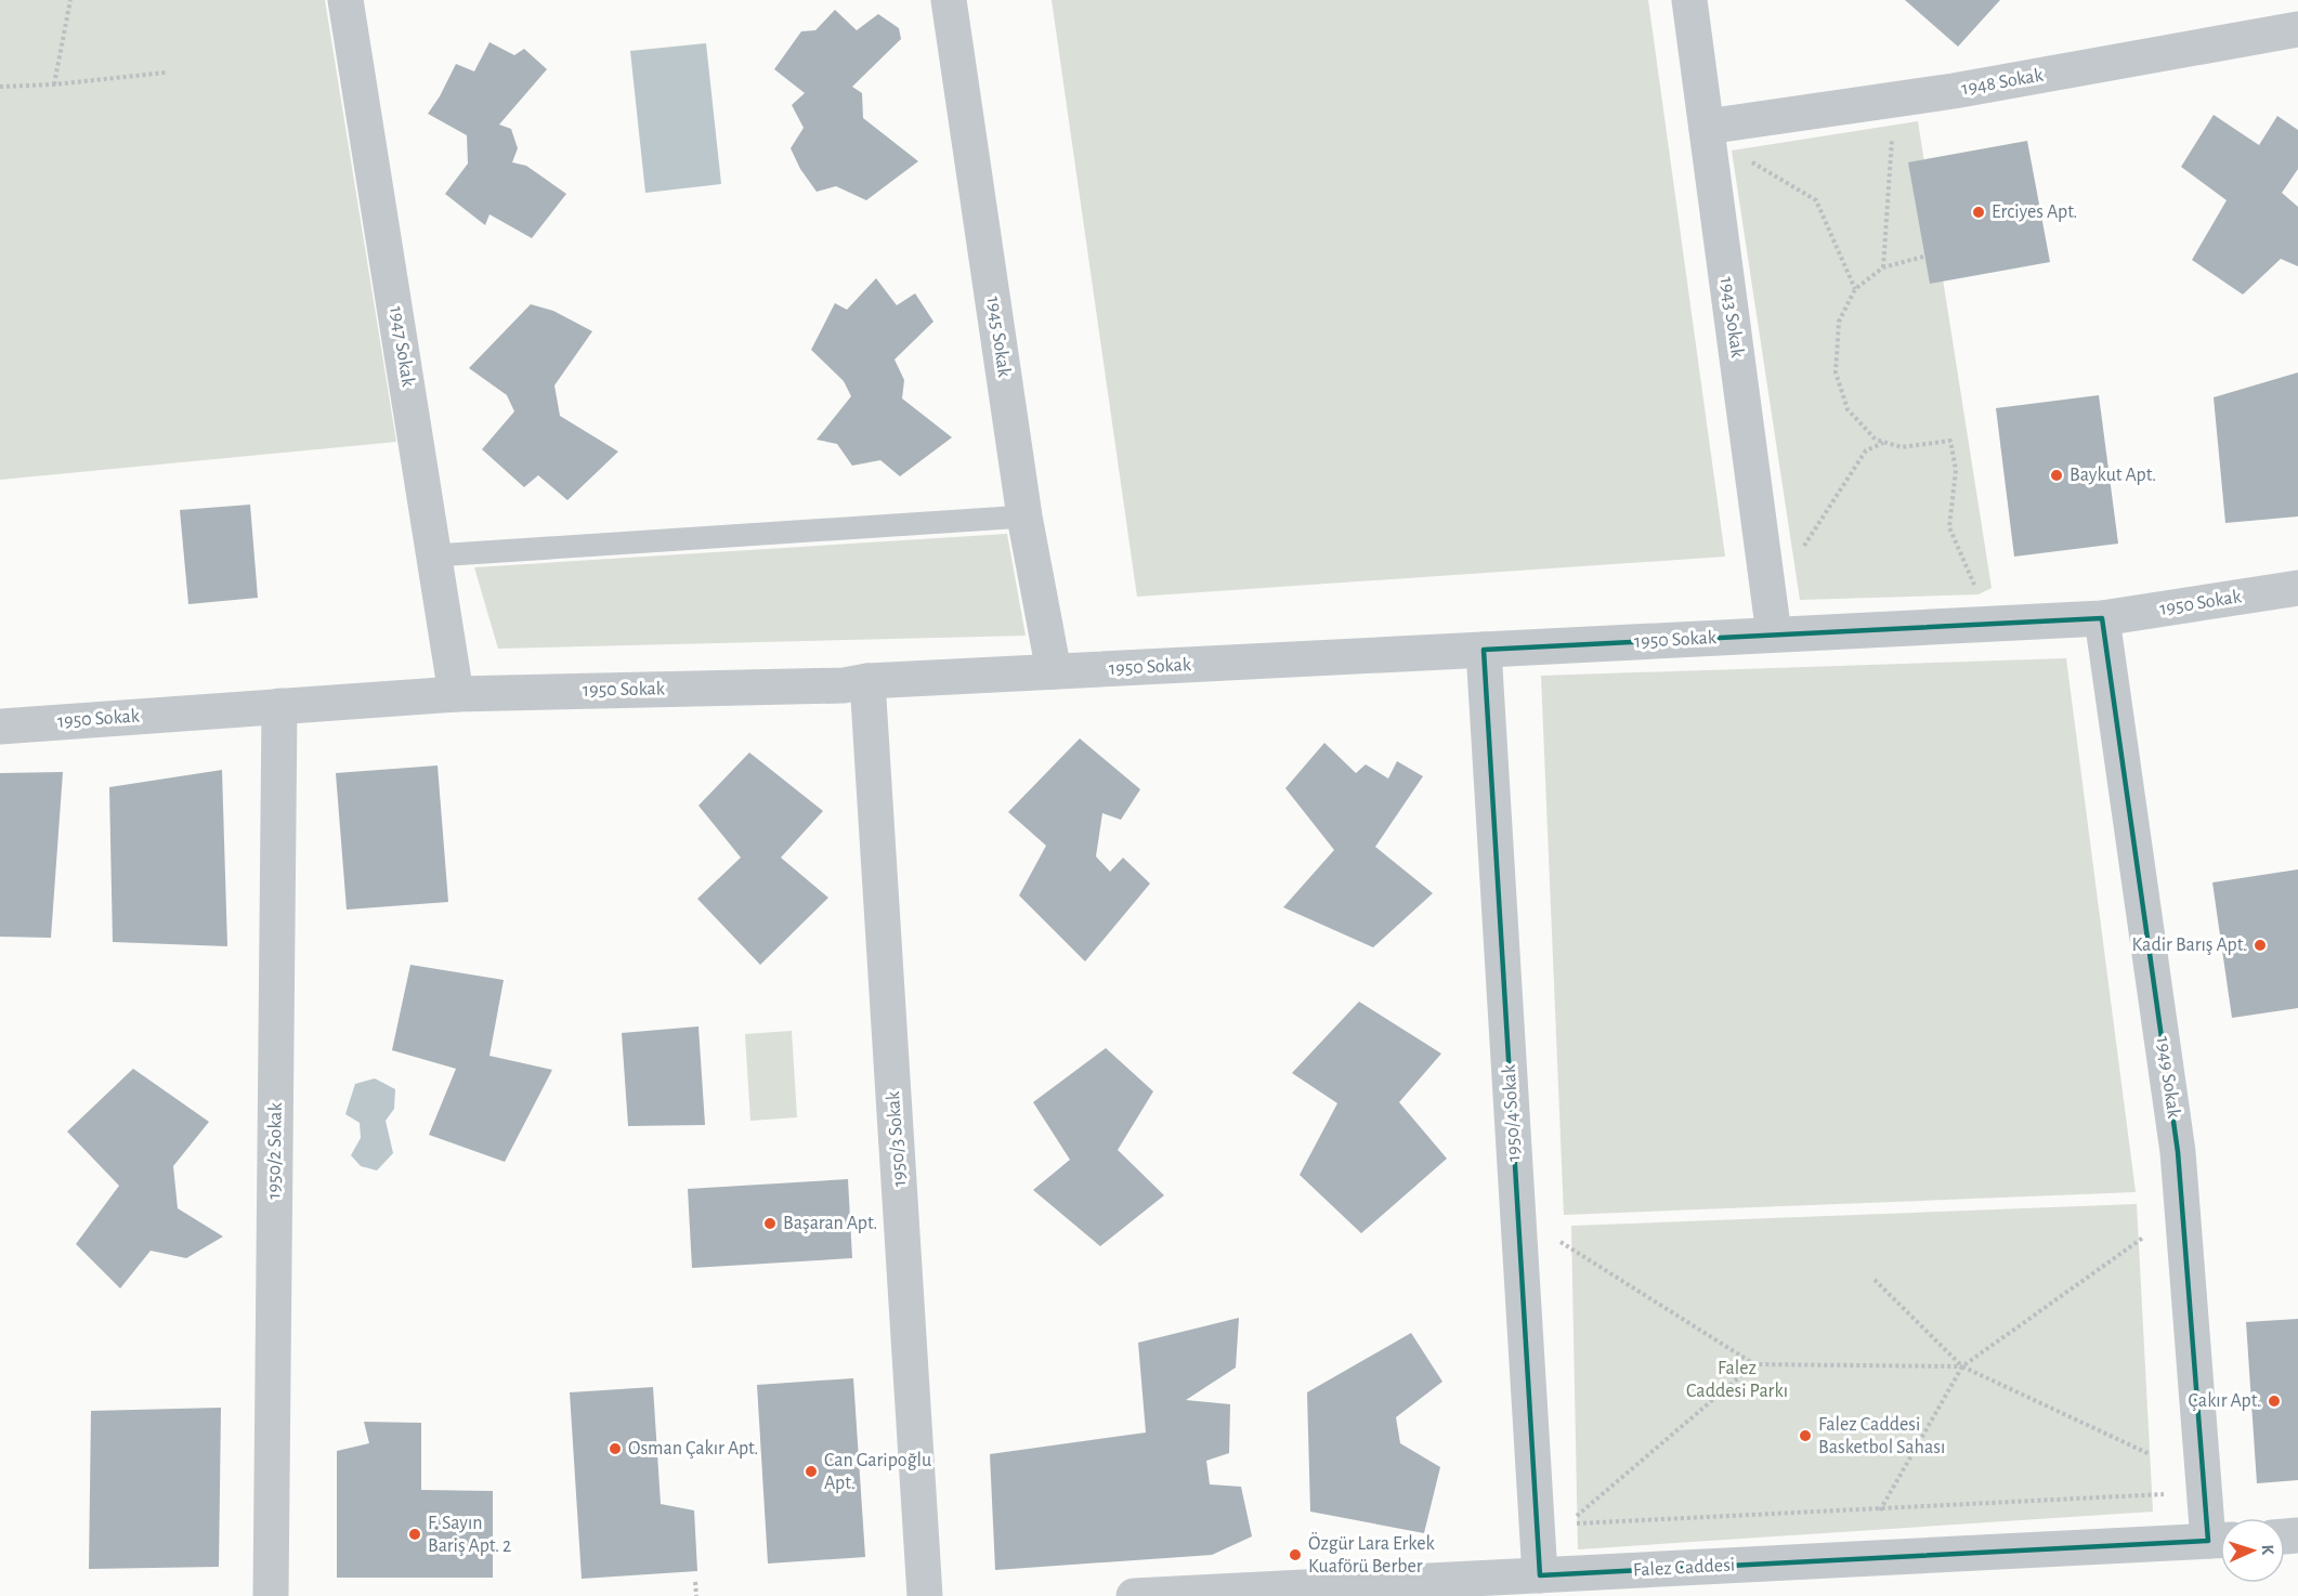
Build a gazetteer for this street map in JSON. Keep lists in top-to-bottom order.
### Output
{
  "streets": {
    "street": [
      "1948 Sokak",
      "1943 Sokak",
      "1945 Sokak",
      "1947 Sokak",
      "1950 Sokak",
      "1949 Sokak",
      "1950/4 Sokak",
      "1950/3 Sokak",
      "1950/2 Sokak",
      "Falez Caddesi"
    ]
  },
  "crossings": [
    ["1948 Sokak", "1943 Sokak"],
    ["1943 Sokak", "1950 Sokak"],
    ["1945 Sokak", "1950 Sokak"],
    ["1947 Sokak", "1950 Sokak"],
    ["1950 Sokak", "1949 Sokak"],
    ["1950 Sokak", "1950/4 Sokak"],
    ["1950 Sokak", "1950/3 Sokak"],
    ["1950 Sokak", "1950/2 Sokak"],
    ["1949 Sokak", "Falez Caddesi"],
    ["1950/4 Sokak", "Falez Caddesi"]
  ],
  "parks": ["Falez Caddesi Parkı"],
  "places": [
    "Erciyes Apt.",
    "Baykut Apt.",
    "Kadir Barış Apt.",
    "Başaran Apt.",
    "Çakır Apt.",
    "Falez Caddesi Basketbol Sahası",
    "Osman Çakır Apt.",
    "Can Garipoğlu Apt.",
    "F. Sayın Bariş Apt. 2",
    "Özgür Lara Erkek Kuaförü Berber"
  ],
  "north": "right"
}
